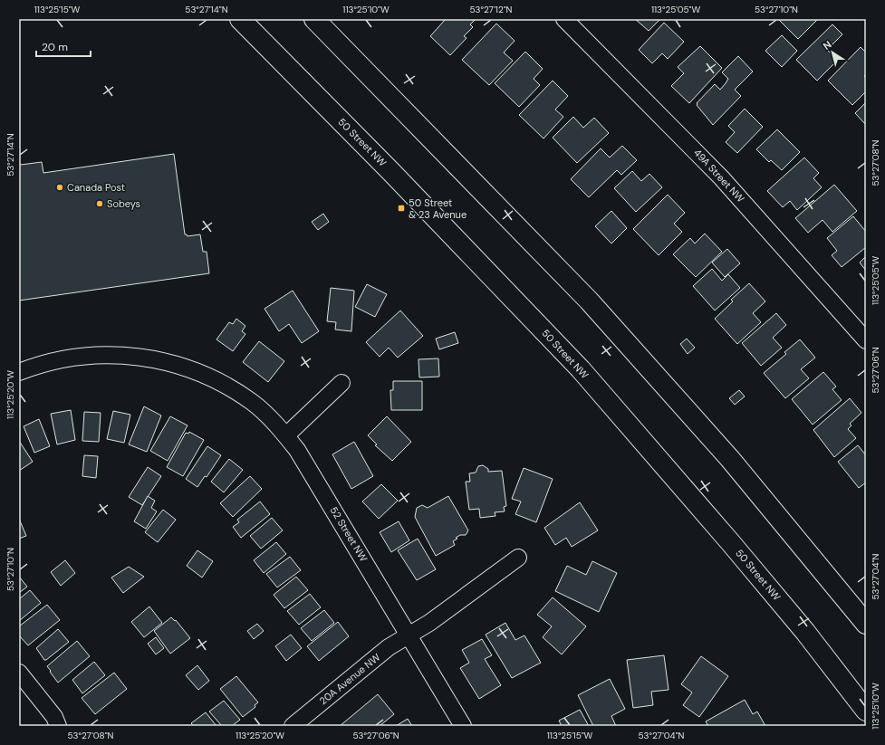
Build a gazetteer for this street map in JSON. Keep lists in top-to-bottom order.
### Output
{
  "streets": {
    "main road": ["50 Street NW"],
    "street": ["49A Street NW", "52 Street NW", "20A Avenue NW"]
  },
  "crossings": [
    ["52 Street NW", "20A Avenue NW"]
  ],
  "places": {
    "other": ["Canada Post", "Sobeys"],
    "transit": ["50 Street & 23 Avenue"]
  },
  "scale_bar": "20 m",
  "north": "top left",
  "coordinates": [
    "113°25'15\"W",
    "53°27'14\"N",
    "113°25'10\"W",
    "53°27'12\"N",
    "113°25'05\"W",
    "53°27'10\"N",
    "53°27'08\"N",
    "53°27'06\"N",
    "113°25'20\"W",
    "53°27'04\"N"
  ]
}
